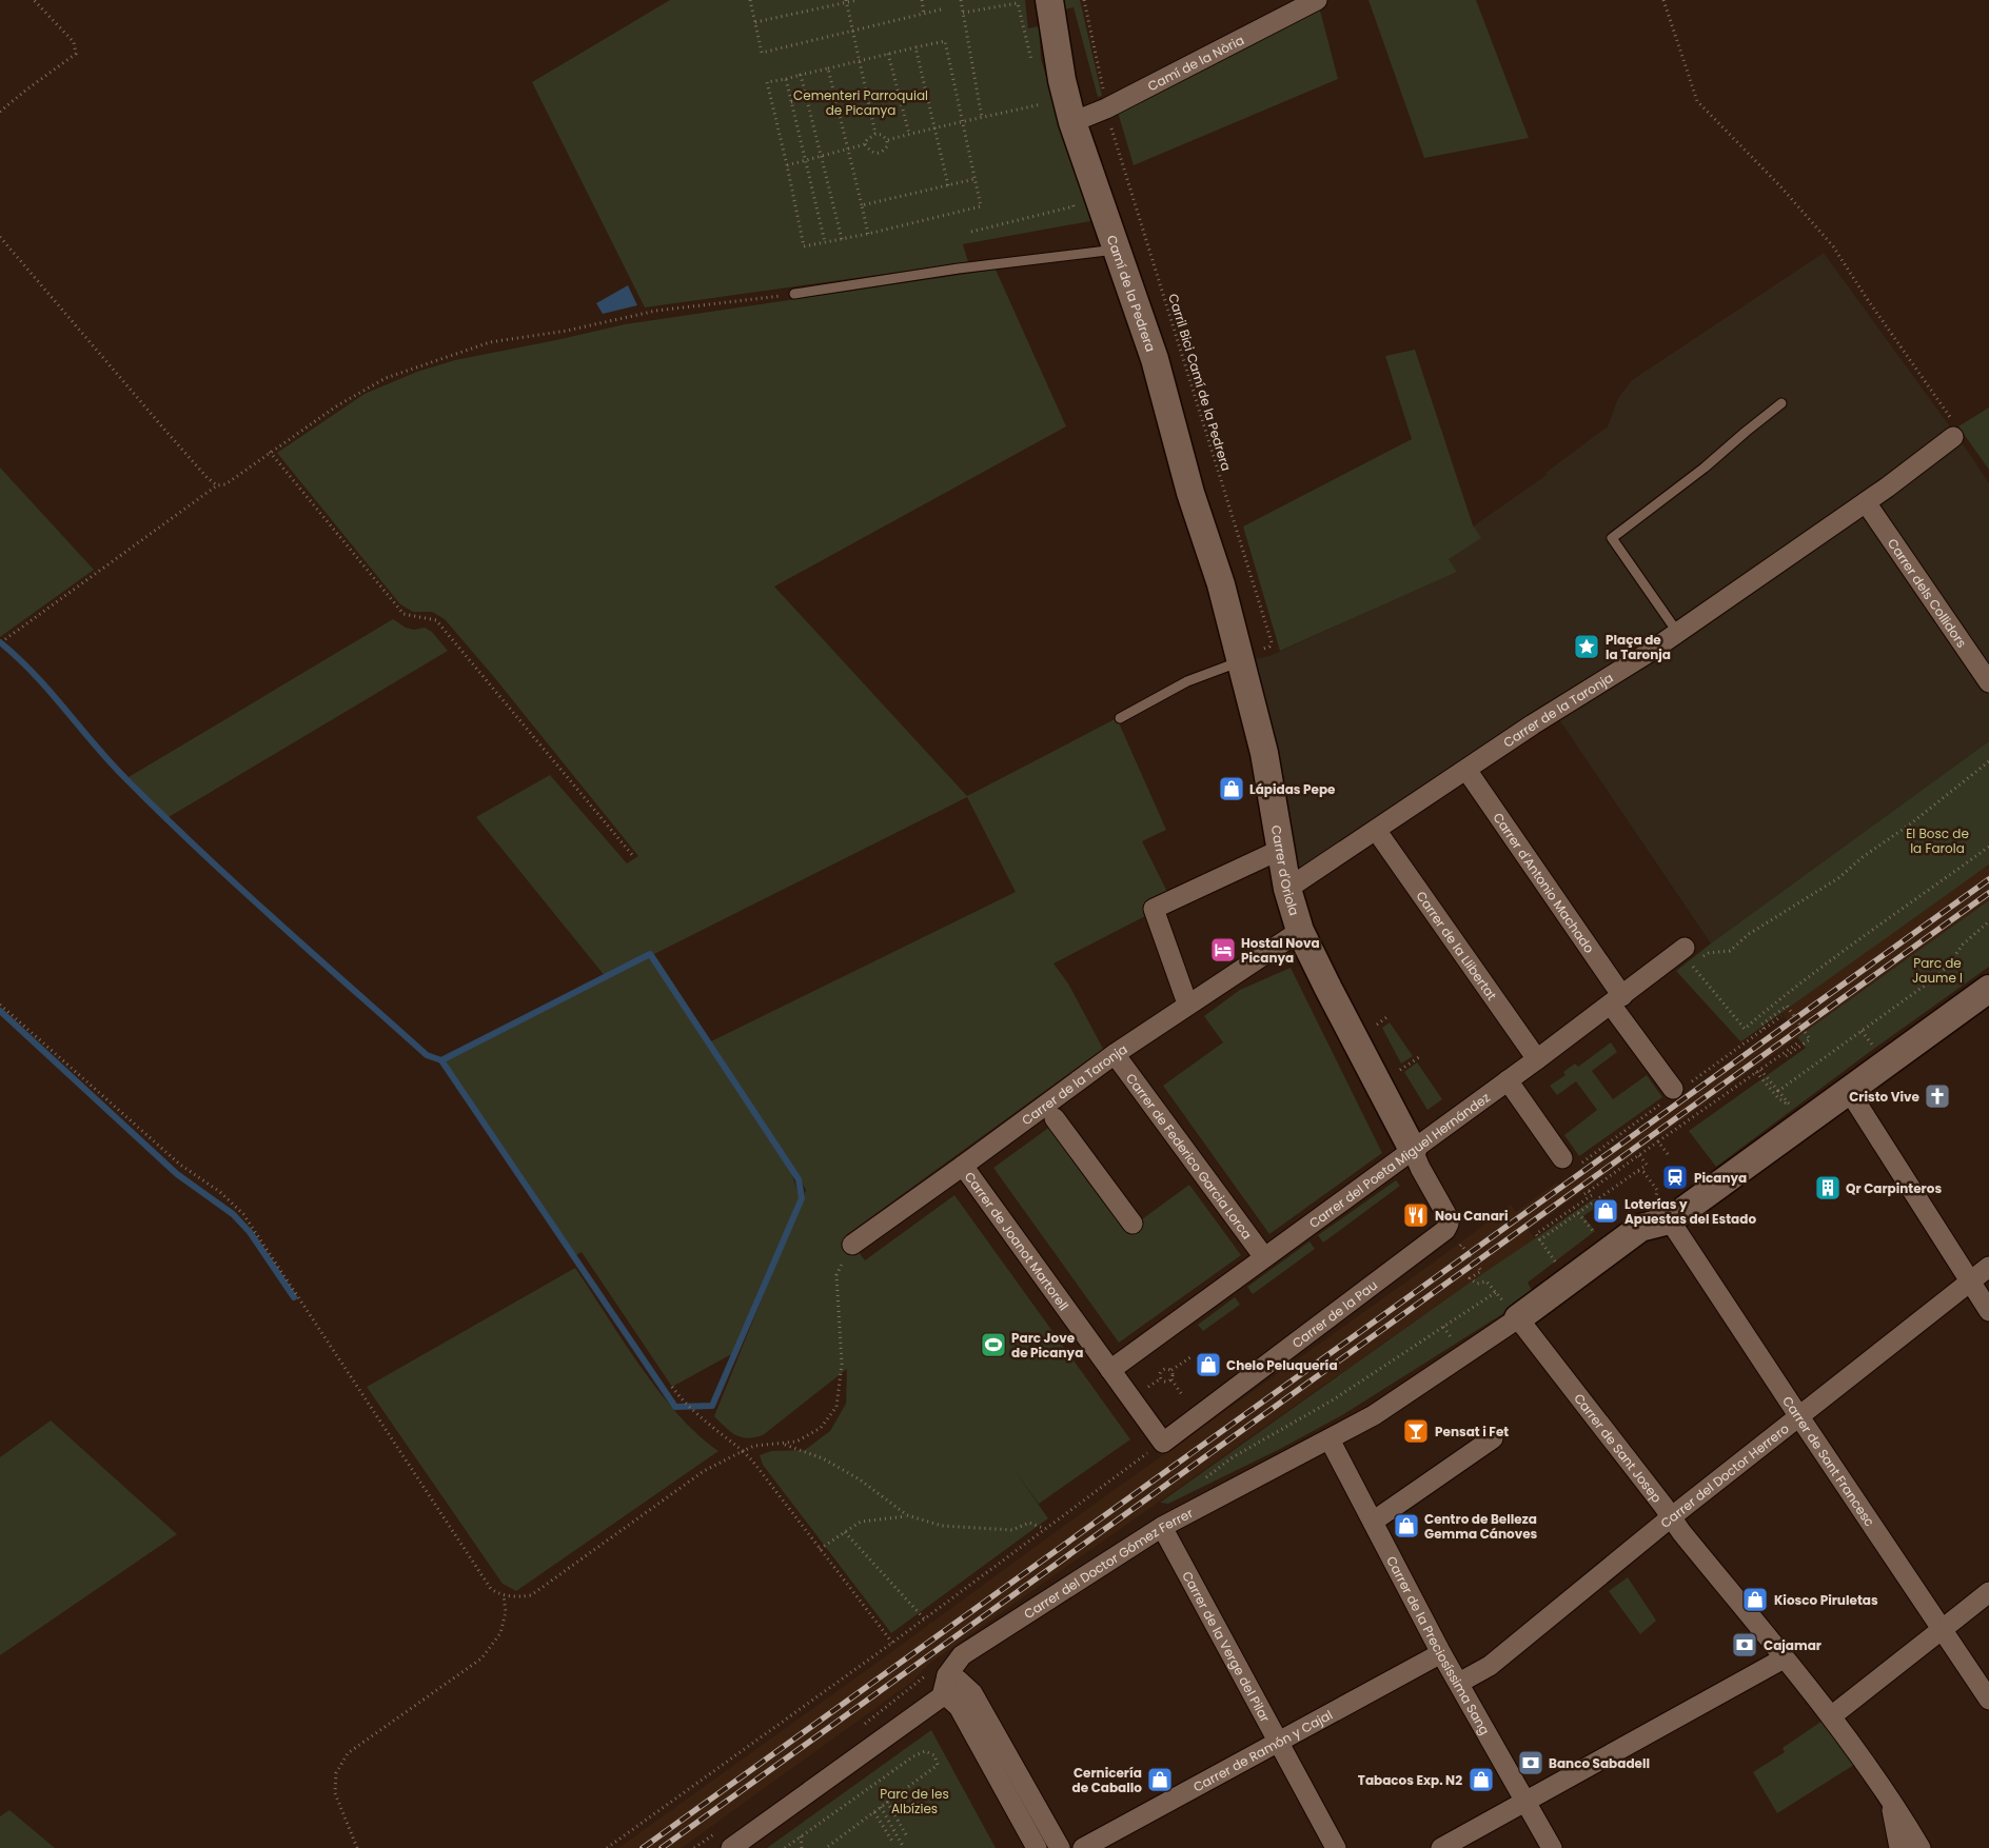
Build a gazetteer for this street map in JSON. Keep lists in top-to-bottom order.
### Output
{
  "streets": {
    "street": [
      "Camí de la Nòria",
      "Camí de la Pedrera",
      "Carrer dels Collidors",
      "Carrer de la Taronja",
      "Carrer d'Oriola",
      "Carrer d'Antonio Machado",
      "Carrer de la Llibertat",
      "Carrer de Federico Garcia Lorca",
      "Carrer del Poeta Miguel Hernández",
      "Carrer de Joanot Martorell",
      "Carrer de la Pau",
      "Carrer de Sant Josep",
      "Carrer de Sant Francesc",
      "Carrer del Doctor Herrero",
      "Carrer del Doctor Gómez Ferrer",
      "Carrer de la Preciosíssima Sang",
      "Carrer de la Verge del Pilar",
      "Carrer de Ramón y Cajal"
    ],
    "path": ["Carril Bici Camí de la Pedrera"]
  },
  "crossings": [
    ["Camí de la Nòria", "Camí de la Pedrera"],
    ["Camí de la Pedrera", "Carrer d'Oriola"],
    ["Carril Bici Camí de la Pedrera", "Carrer d'Oriola"],
    ["Carrer dels Collidors", "Carrer de la Taronja"],
    ["Carrer de la Taronja", "Carrer d'Oriola"],
    ["Carrer de la Taronja", "Carrer d'Antonio Machado"],
    ["Carrer de la Taronja", "Carrer de la Llibertat"],
    ["Carrer de la Taronja", "Carrer de Federico Garcia Lorca"],
    ["Carrer de la Taronja", "Carrer de Joanot Martorell"],
    ["Carrer d'Oriola", "Carrer del Poeta Miguel Hernández"],
    ["Carrer d'Oriola", "Carrer de la Pau"],
    ["Carrer d'Antonio Machado", "Carrer del Poeta Miguel Hernández"],
    ["Carrer de la Llibertat", "Carrer del Poeta Miguel Hernández"],
    ["Carrer de Federico Garcia Lorca", "Carrer del Poeta Miguel Hernández"],
    ["Carrer del Poeta Miguel Hernández", "Carrer de Joanot Martorell"],
    ["Carrer de Joanot Martorell", "Carrer de la Pau"],
    ["Carrer de Sant Josep", "Carrer del Doctor Herrero"],
    ["Carrer de Sant Josep", "Carrer del Doctor Gómez Ferrer"],
    ["Carrer de Sant Francesc", "Carrer del Doctor Herrero"],
    ["Carrer del Doctor Herrero", "Carrer de la Preciosíssima Sang"],
    ["Carrer del Doctor Gómez Ferrer", "Carrer de la Preciosíssima Sang"],
    ["Carrer del Doctor Gómez Ferrer", "Carrer de la Verge del Pilar"],
    ["Carrer de la Preciosíssima Sang", "Carrer de Ramón y Cajal"],
    ["Carrer de la Verge del Pilar", "Carrer de Ramón y Cajal"]
  ],
  "parks": [
    "Cementeri Parroquial de Picanya",
    "El Bosc de la Farola",
    "Parc de Jaume I",
    "Parc de les Albízies"
  ],
  "places": {
    "place": ["Plaça de la Taronja"],
    "shop": [
      "Lápidas Pepe",
      "Loterías y Apuestas del Estado",
      "Chelo Peluquería",
      "Centro de Belleza Gemma Cánoves",
      "Kiosco Piruletas",
      "Cernicería de Caballo",
      "Tabacos Exp. N2"
    ],
    "hotel": ["Hostal Nova Picanya"],
    "church": ["Cristo Vive"],
    "station": ["Picanya"],
    "building": ["Qr Carpinteros"],
    "restaurant": ["Nou Canari"],
    "sports": ["Parc Jove de Picanya"],
    "bar": ["Pensat i Fet"],
    "bank": ["Cajamar", "Banco Sabadell"]
  }
}
